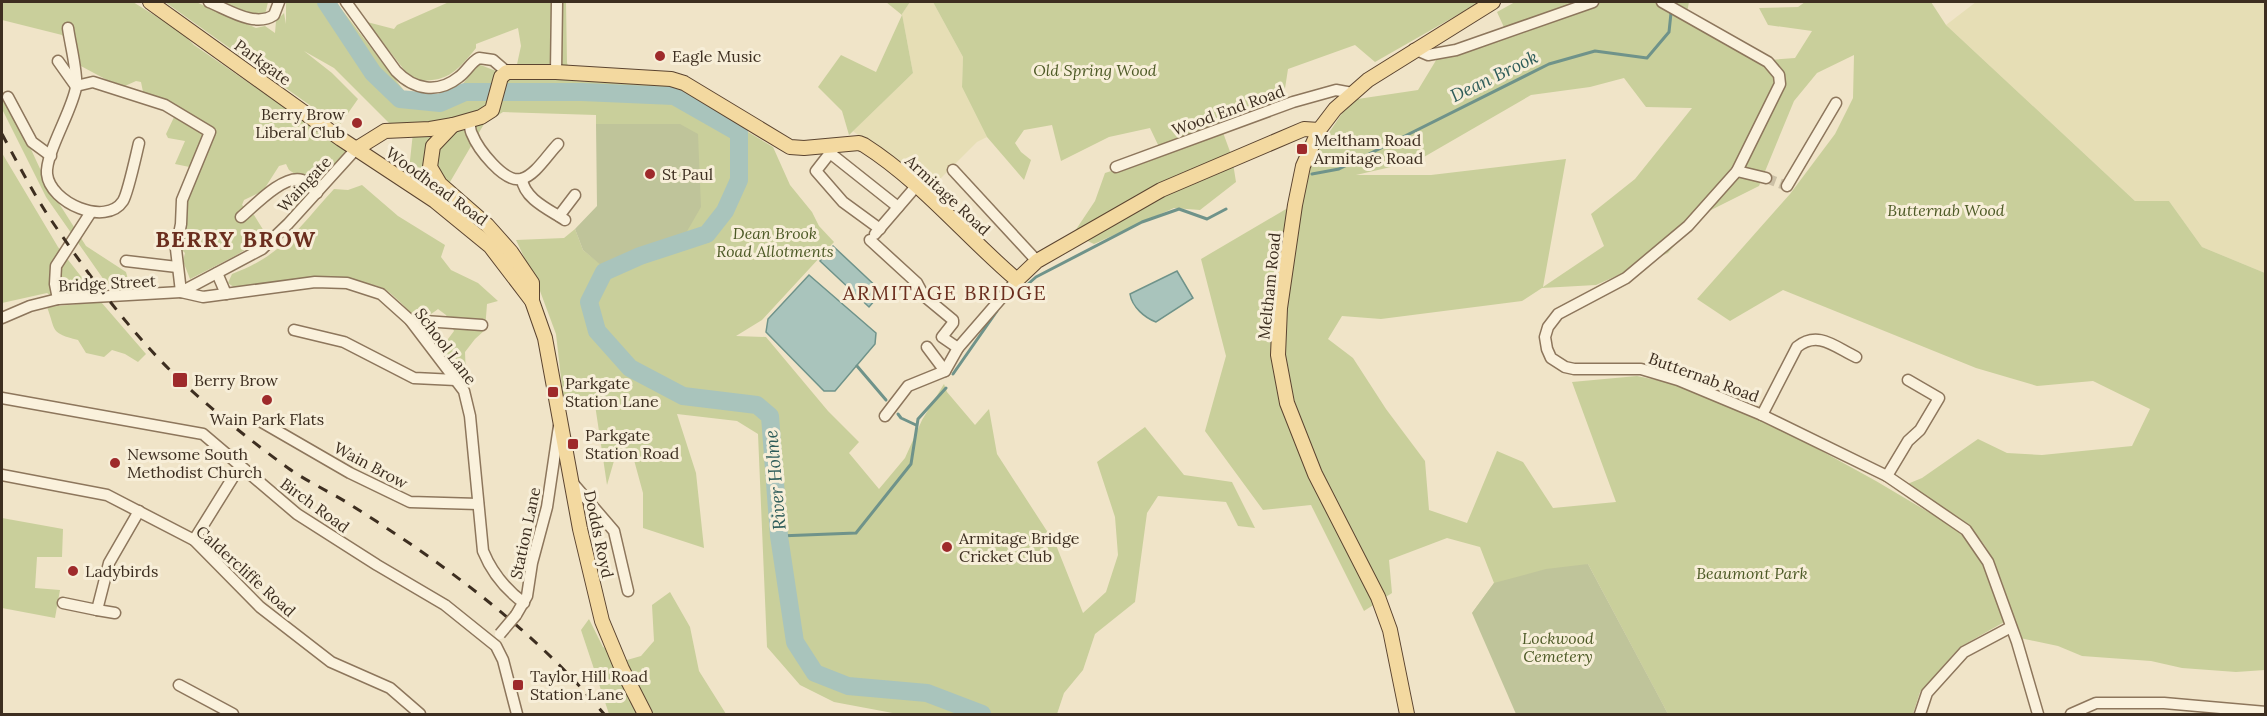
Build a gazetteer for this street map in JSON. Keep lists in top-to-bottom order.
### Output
{
  "streets": {
    "main road": [
      "Parkgate",
      "Woodhead Road",
      "Armitage Road",
      "Meltham Road",
      "Dodds Royd"
    ],
    "street": [
      "Wood End Road",
      "Waingate",
      "Bridge Street",
      "School Lane",
      "Butternab Road",
      "Wain Brow",
      "Birch Road",
      "Station Lane",
      "Caldercliffe Road"
    ]
  },
  "crossings": [
    ["Parkgate", "Waingate"],
    ["Parkgate", "Woodhead Road"],
    ["Wood End Road", "Meltham Road"],
    ["Waingate", "Woodhead Road"],
    ["Waingate", "Bridge Street"],
    ["Waingate", "School Lane"],
    ["Woodhead Road", "Station Lane"],
    ["Woodhead Road", "Dodds Royd"],
    ["Bridge Street", "School Lane"],
    ["School Lane", "Wain Brow"],
    ["School Lane", "Station Lane"],
    ["Birch Road", "Station Lane"],
    ["Station Lane", "Dodds Royd"]
  ],
  "districts": ["BERRY BROW", "ARMITAGE BRIDGE"],
  "water": ["Dean Brook", "River Holme"],
  "parks": [
    "Old Spring Wood",
    "Butternab Wood",
    "Dean Brook Road Allotments",
    "Beaumont Park",
    "Lockwood Cemetery"
  ],
  "places": {
    "other": [
      "Eagle Music",
      "Berry Brow Liberal Club",
      "St Paul",
      "Wain Park Flats",
      "Newsome South Methodist Church",
      "Armitage Bridge Cricket Club",
      "Ladybirds"
    ],
    "transit": [
      "Meltham Road Armitage Road",
      "Berry Brow",
      "Parkgate Station Lane",
      "Parkgate Station Road",
      "Taylor Hill Road Station Lane"
    ]
  }
}
